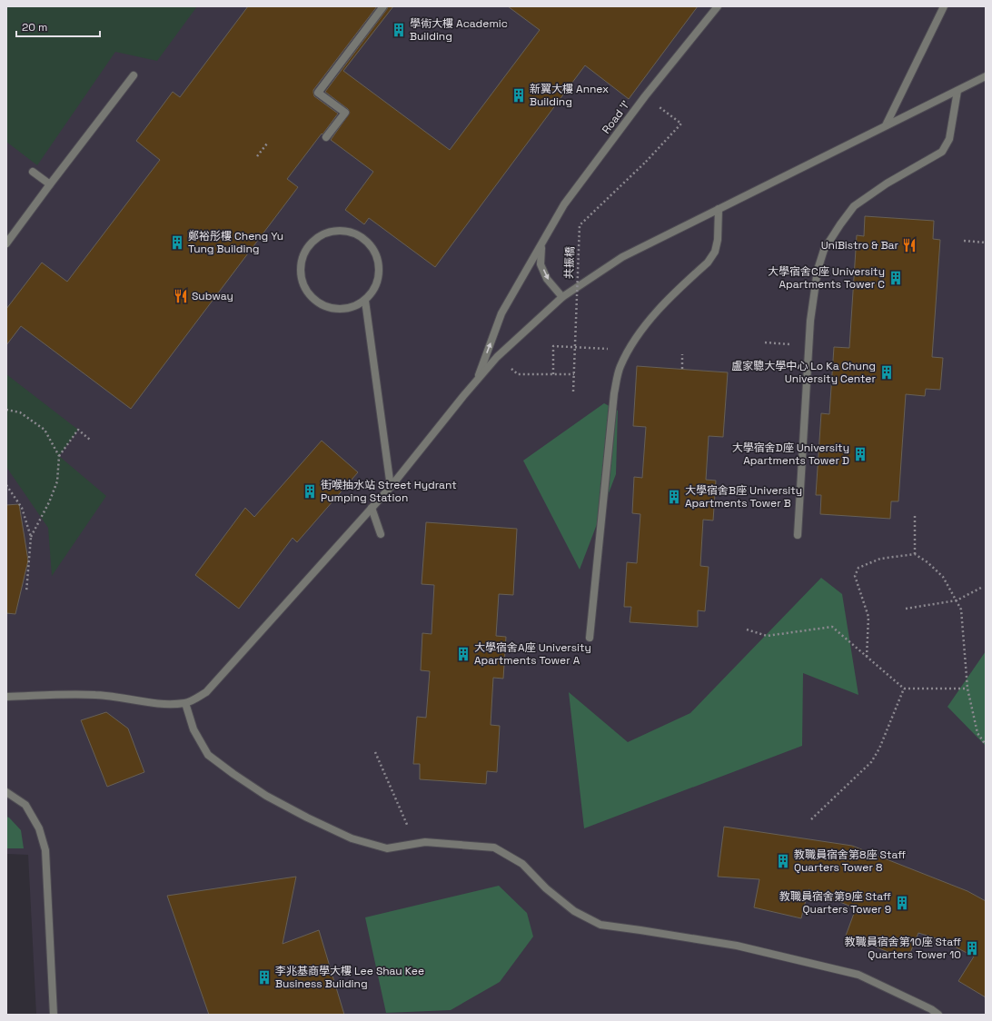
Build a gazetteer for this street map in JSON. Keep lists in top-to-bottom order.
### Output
{
  "streets": {
    "street": ["Road 'I'"],
    "path": ["共振橋"]
  },
  "crossings": [
    ["Road 'I'", "共振橋"]
  ],
  "places": {
    "building": [
      "學術大樓 Academic Building",
      "新翼大樓 Annex Building",
      "鄭裕彤樓 Cheng Yu Tung Building",
      "大學宿舍C座 University Apartments Tower C",
      "盧家驄大學中心 Lo Ka Chung University Center",
      "大學宿舍D座 University Apartments Tower D",
      "街喉抽水站 Street Hydrant Pumping Station",
      "大學宿舍B座 University Apartments Tower B",
      "大學宿舍A座 University Apartments Tower A",
      "教職員宿舍第8座 Staff Quarters Tower 8",
      "教職員宿舍第9座 Staff Quarters Tower 9",
      "教職員宿舍第10座 Staff Quarters Tower 10",
      "李兆基商學大樓 Lee Shau Kee Business Building"
    ],
    "restaurant": ["UniBistro & Bar", "Subway"]
  },
  "scale_bar": "20 m"
}
